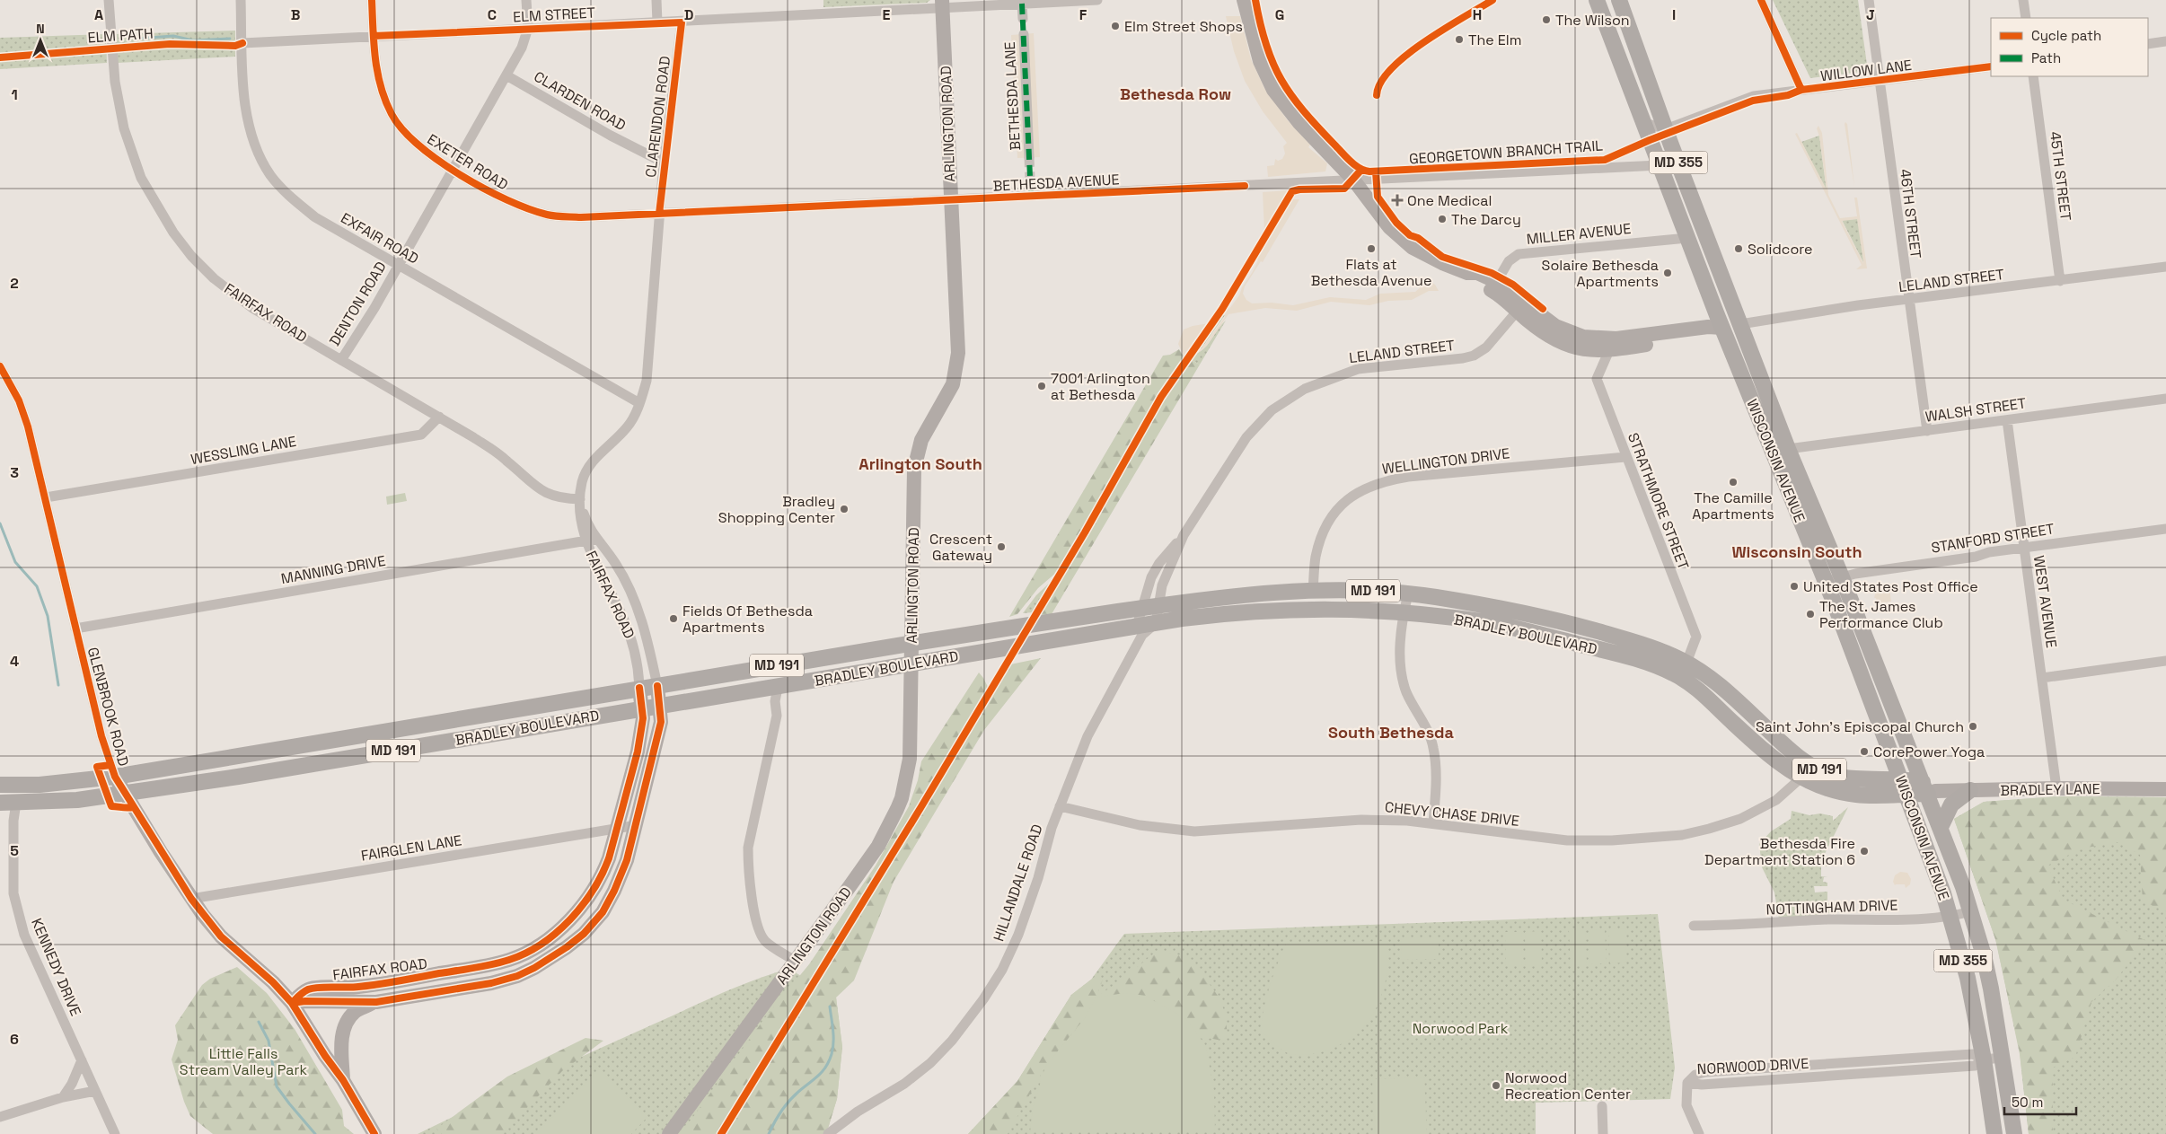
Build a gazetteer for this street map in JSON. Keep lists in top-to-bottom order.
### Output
{
  "streets": {
    "main road": [
      "MD 355",
      "WISCONSIN AVENUE",
      "MD 191",
      "BRADLEY BOULEVARD"
    ],
    "street": [
      "ELM STREET",
      "WILLOW LANE",
      "BETHESDA LANE",
      "CLARDEN ROAD",
      "CLARENDON ROAD",
      "ARLINGTON ROAD",
      "EXETER ROAD",
      "45TH STREET",
      "BETHESDA AVENUE",
      "46TH STREET",
      "MILLER AVENUE",
      "EXFAIR ROAD",
      "LELAND STREET",
      "DENTON ROAD",
      "FAIRFAX ROAD",
      "WALSH STREET",
      "WESSLING LANE",
      "WELLINGTON DRIVE",
      "STRATHMORE STREET",
      "STANFORD STREET",
      "MANNING DRIVE",
      "WEST AVENUE",
      "GLENBROOK ROAD",
      "BRADLEY LANE",
      "CHEVY CHASE DRIVE",
      "FAIRGLEN LANE",
      "HILLANDALE ROAD",
      "NOTTINGHAM DRIVE",
      "KENNEDY DRIVE",
      "NORWOOD DRIVE"
    ],
    "cycle path": ["ELM PATH", "GEORGETOWN BRANCH TRAIL"]
  },
  "crossings": [
    ["ELM STREET", "CLARENDON ROAD"],
    ["ELM STREET", "ARLINGTON ROAD"],
    ["ELM STREET", "EXETER ROAD"],
    ["ELM STREET", "EXFAIR ROAD"],
    ["ELM STREET", "DENTON ROAD"],
    ["WILLOW LANE", "46TH STREET"],
    ["WILLOW LANE", "WISCONSIN AVENUE"],
    ["CLARDEN ROAD", "CLARENDON ROAD"],
    ["CLARDEN ROAD", "DENTON ROAD"],
    ["CLARENDON ROAD", "EXETER ROAD"],
    ["CLARENDON ROAD", "BETHESDA AVENUE"],
    ["CLARENDON ROAD", "EXFAIR ROAD"],
    ["CLARENDON ROAD", "FAIRFAX ROAD"],
    ["ARLINGTON ROAD", "BETHESDA AVENUE"],
    ["ARLINGTON ROAD", "BRADLEY BOULEVARD"],
    ["EXETER ROAD", "BETHESDA AVENUE"],
    ["EXETER ROAD", "DENTON ROAD"],
    ["45TH STREET", "LELAND STREET"],
    ["BETHESDA AVENUE", "WISCONSIN AVENUE"],
    ["46TH STREET", "LELAND STREET"],
    ["46TH STREET", "WALSH STREET"],
    ["MILLER AVENUE", "WISCONSIN AVENUE"],
    ["EXFAIR ROAD", "DENTON ROAD"],
    ["LELAND STREET", "WISCONSIN AVENUE"],
    ["LELAND STREET", "BRADLEY BOULEVARD"],
    ["LELAND STREET", "HILLANDALE ROAD"],
    ["DENTON ROAD", "FAIRFAX ROAD"],
    ["FAIRFAX ROAD", "WESSLING LANE"],
    ["FAIRFAX ROAD", "MANNING DRIVE"],
    ["FAIRFAX ROAD", "BRADLEY BOULEVARD"],
    ["FAIRFAX ROAD", "GLENBROOK ROAD"],
    ["FAIRFAX ROAD", "FAIRGLEN LANE"],
    ["WALSH STREET", "WISCONSIN AVENUE"],
    ["WALSH STREET", "WEST AVENUE"],
    ["WESSLING LANE", "GLENBROOK ROAD"],
    ["WELLINGTON DRIVE", "STRATHMORE STREET"],
    ["WELLINGTON DRIVE", "BRADLEY BOULEVARD"],
    ["WISCONSIN AVENUE", "STANFORD STREET"],
    ["WISCONSIN AVENUE", "BRADLEY BOULEVARD"],
    ["WISCONSIN AVENUE", "BRADLEY LANE"],
    ["WISCONSIN AVENUE", "NOTTINGHAM DRIVE"],
    ["WISCONSIN AVENUE", "NORWOOD DRIVE"],
    ["STRATHMORE STREET", "BRADLEY BOULEVARD"],
    ["STANFORD STREET", "WEST AVENUE"],
    ["MANNING DRIVE", "GLENBROOK ROAD"],
    ["WEST AVENUE", "BRADLEY LANE"],
    ["BRADLEY BOULEVARD", "GLENBROOK ROAD"],
    ["BRADLEY BOULEVARD", "BRADLEY LANE"],
    ["BRADLEY BOULEVARD", "CHEVY CHASE DRIVE"],
    ["BRADLEY BOULEVARD", "HILLANDALE ROAD"],
    ["BRADLEY BOULEVARD", "KENNEDY DRIVE"],
    ["GLENBROOK ROAD", "FAIRGLEN LANE"],
    ["CHEVY CHASE DRIVE", "HILLANDALE ROAD"]
  ],
  "districts": [
    "Bethesda Row",
    "Arlington South",
    "Wisconsin South",
    "South Bethesda"
  ],
  "parks": ["Norwood Park", "Little Falls Stream Valley Park"],
  "places": {
    "other": [
      "The Wilson",
      "Elm Street Shops",
      "The Elm",
      "The Darcy",
      "Flats at Bethesda Avenue",
      "Solidcore",
      "Solaire Bethesda Apartments",
      "7001 Arlington at Bethesda",
      "The Camille Apartments",
      "Bradley Shopping Center",
      "Crescent Gateway",
      "United States Post Office",
      "The St. James Performance Club",
      "Fields Of Bethesda Apartments",
      "Saint John's Episcopal Church",
      "CorePower Yoga",
      "Bethesda Fire Department Station 6",
      "Norwood Recreation Center"
    ],
    "health": ["One Medical"]
  },
  "legend": ["Cycle path", "Path"],
  "scale_bar": "50 m",
  "north": "top",
  "grid": {
    "columns": [
      "A",
      "B",
      "C",
      "D",
      "E",
      "F",
      "G",
      "H",
      "I",
      "J"
    ],
    "rows": [
      "1",
      "2",
      "3",
      "4",
      "5",
      "6"
    ]
  }
}
